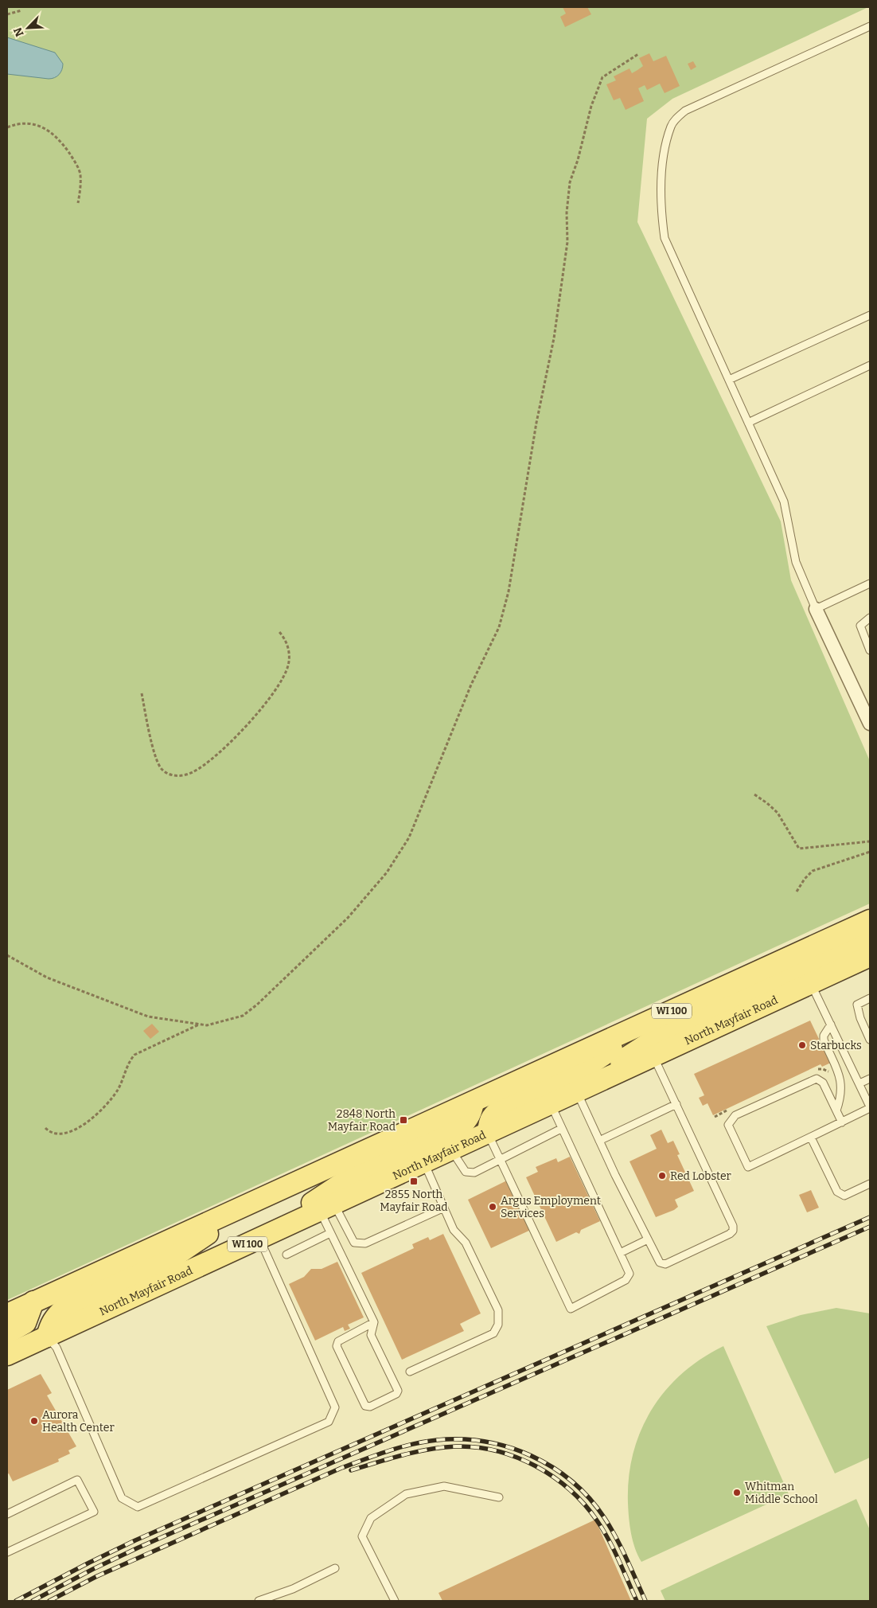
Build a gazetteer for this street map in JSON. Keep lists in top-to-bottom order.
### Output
{
  "streets": {
    "main road": ["WI 100", "North Mayfair Road"]
  },
  "places": {
    "other": [
      "Starbucks",
      "Red Lobster",
      "Argus Employment Services",
      "Aurora Health Center",
      "Whitman Middle School"
    ],
    "transit": ["2848 North Mayfair Road", "2855 North Mayfair Road"]
  },
  "north": "bottom left"
}
